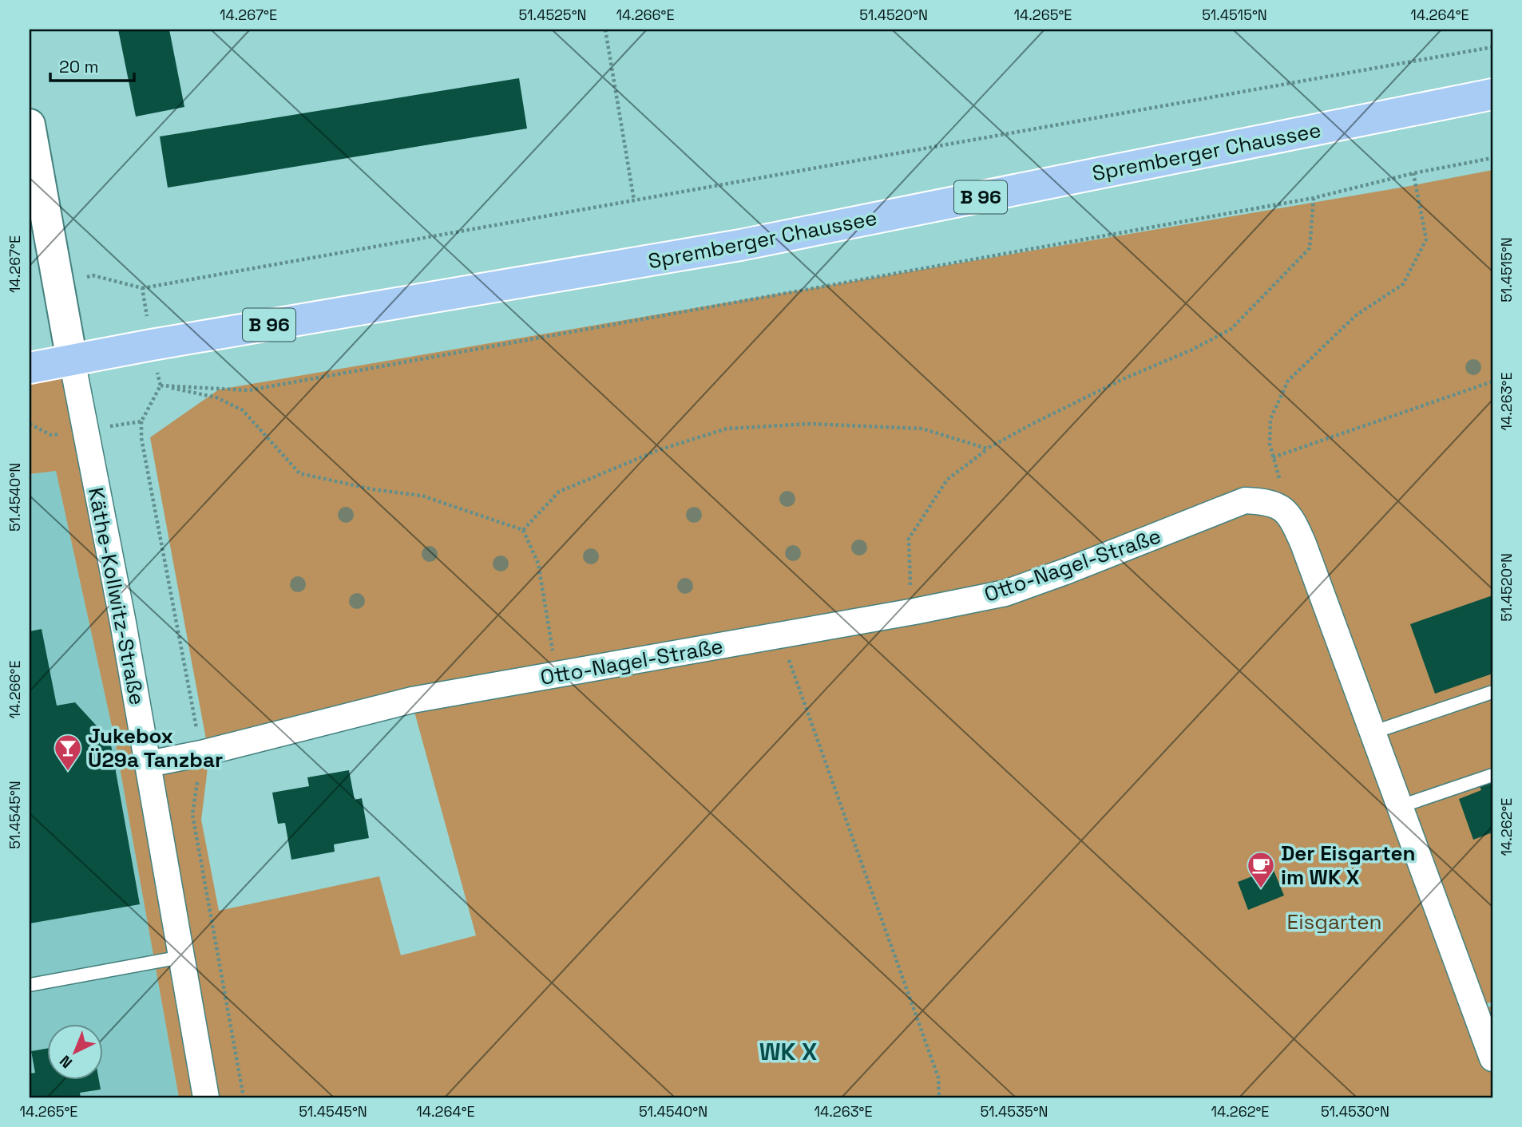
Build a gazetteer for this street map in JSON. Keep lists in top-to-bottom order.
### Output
{
  "streets": {
    "main road": ["Spremberger Chaussee", "B 96"],
    "street": ["Otto-Nagel-Straße", "Käthe-Kollwitz-Straße"]
  },
  "crossings": [
    ["Spremberger Chaussee", "Käthe-Kollwitz-Straße"],
    ["Otto-Nagel-Straße", "Käthe-Kollwitz-Straße"]
  ],
  "districts": ["WK X"],
  "parks": ["Eisgarten"],
  "places": {
    "bar": ["Jukebox Ü29a Tanzbar"],
    "cafe": ["Der Eisgarten im WK X"]
  },
  "scale_bar": "20 m",
  "north": "bottom left",
  "coordinates": [
    "14.267°E",
    "51.4525°N",
    "14.266°E",
    "51.4520°N",
    "14.265°E",
    "51.4515°N",
    "14.264°E",
    "14.263°E",
    "51.4540°N",
    "51.4545°N",
    "14.262°E",
    "51.4535°N",
    "51.4530°N"
  ]
}
